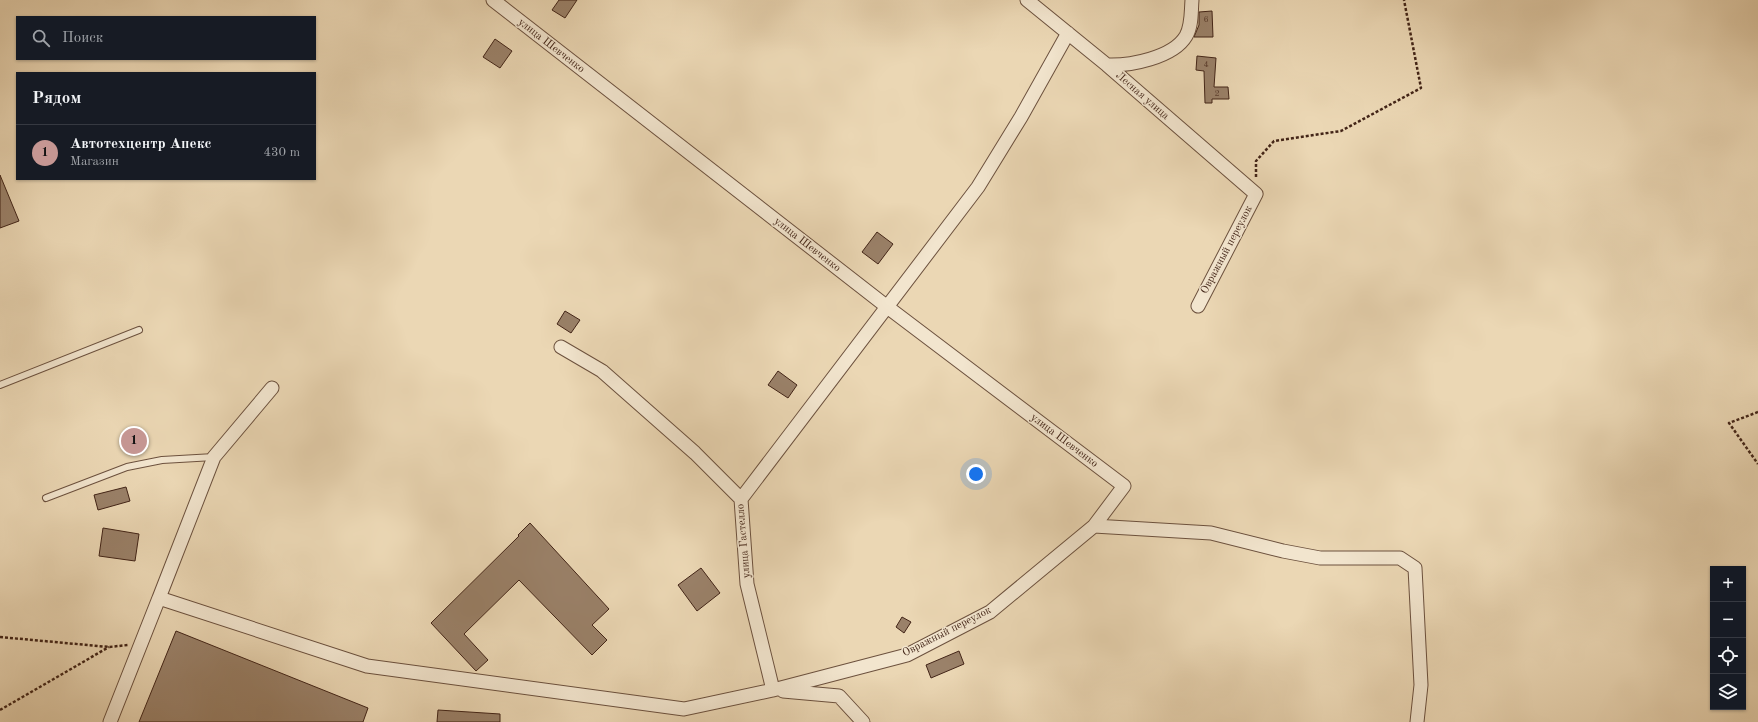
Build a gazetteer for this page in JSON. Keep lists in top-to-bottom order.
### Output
{
  "streets": {
    "street": [
      "улица Шевченко",
      "Лесная улица",
      "Овражный переулок",
      "улица Гастелло"
    ]
  },
  "crossings": [
    ["улица Шевченко", "Овражный переулок"],
    ["Лесная улица", "Овражный переулок"],
    ["Овражный переулок", "улица Гастелло"]
  ],
  "house_numbers": ["6", "4", "2"],
  "page": {
    "search": "Поиск",
    "heading": "Рядом",
    "list": [
      {
        "mark": "1",
        "name": "Автотехцентр Апекс",
        "note": "Магазин",
        "value": "430 m"
      }
    ],
    "pins": "1",
    "map_buttons": ["+", "−"]
  }
}
